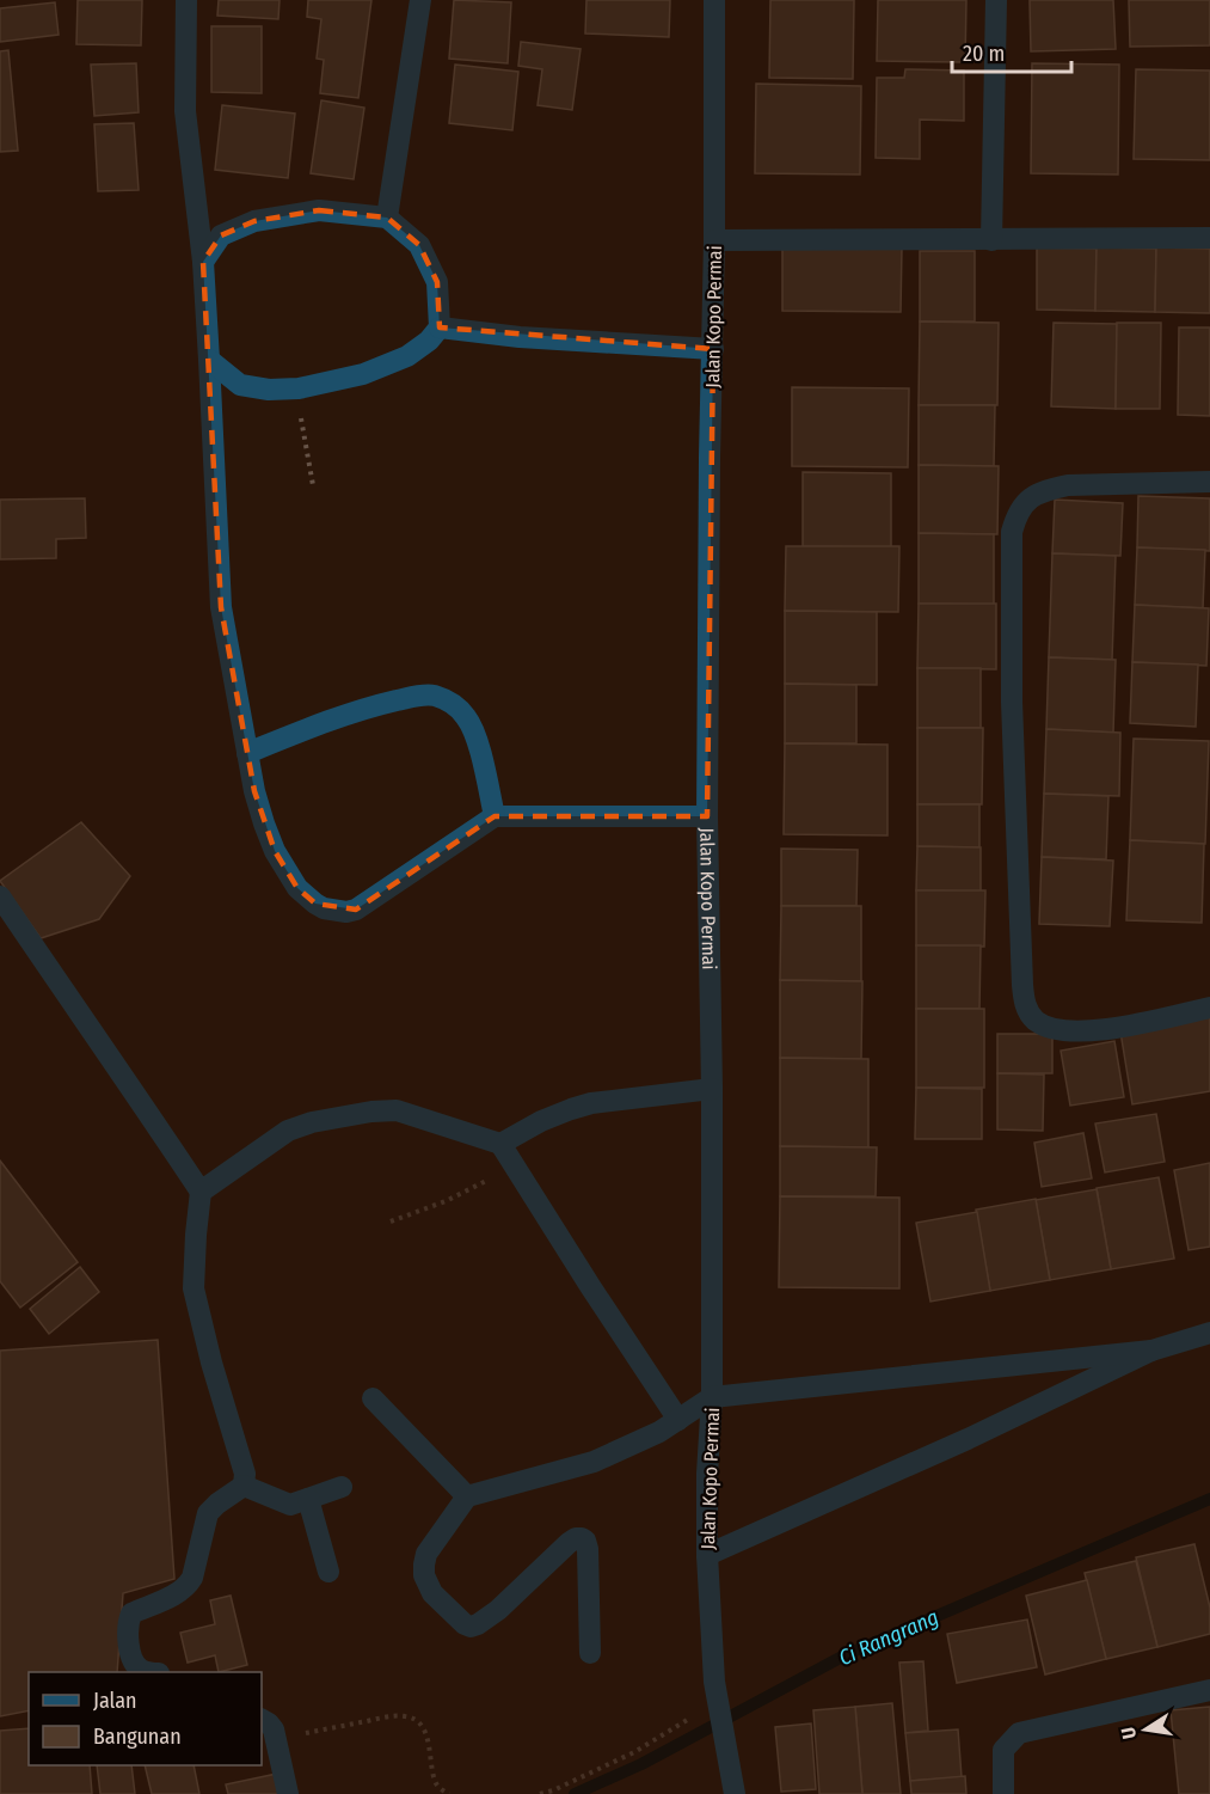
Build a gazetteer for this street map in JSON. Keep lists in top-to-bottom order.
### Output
{
  "streets": {
    "street": ["Jalan Kopo Permai"]
  },
  "water": ["Ci Rangrang"],
  "legend": ["Jalan", "Bangunan"],
  "scale_bar": "20 m",
  "north": "left"
}
